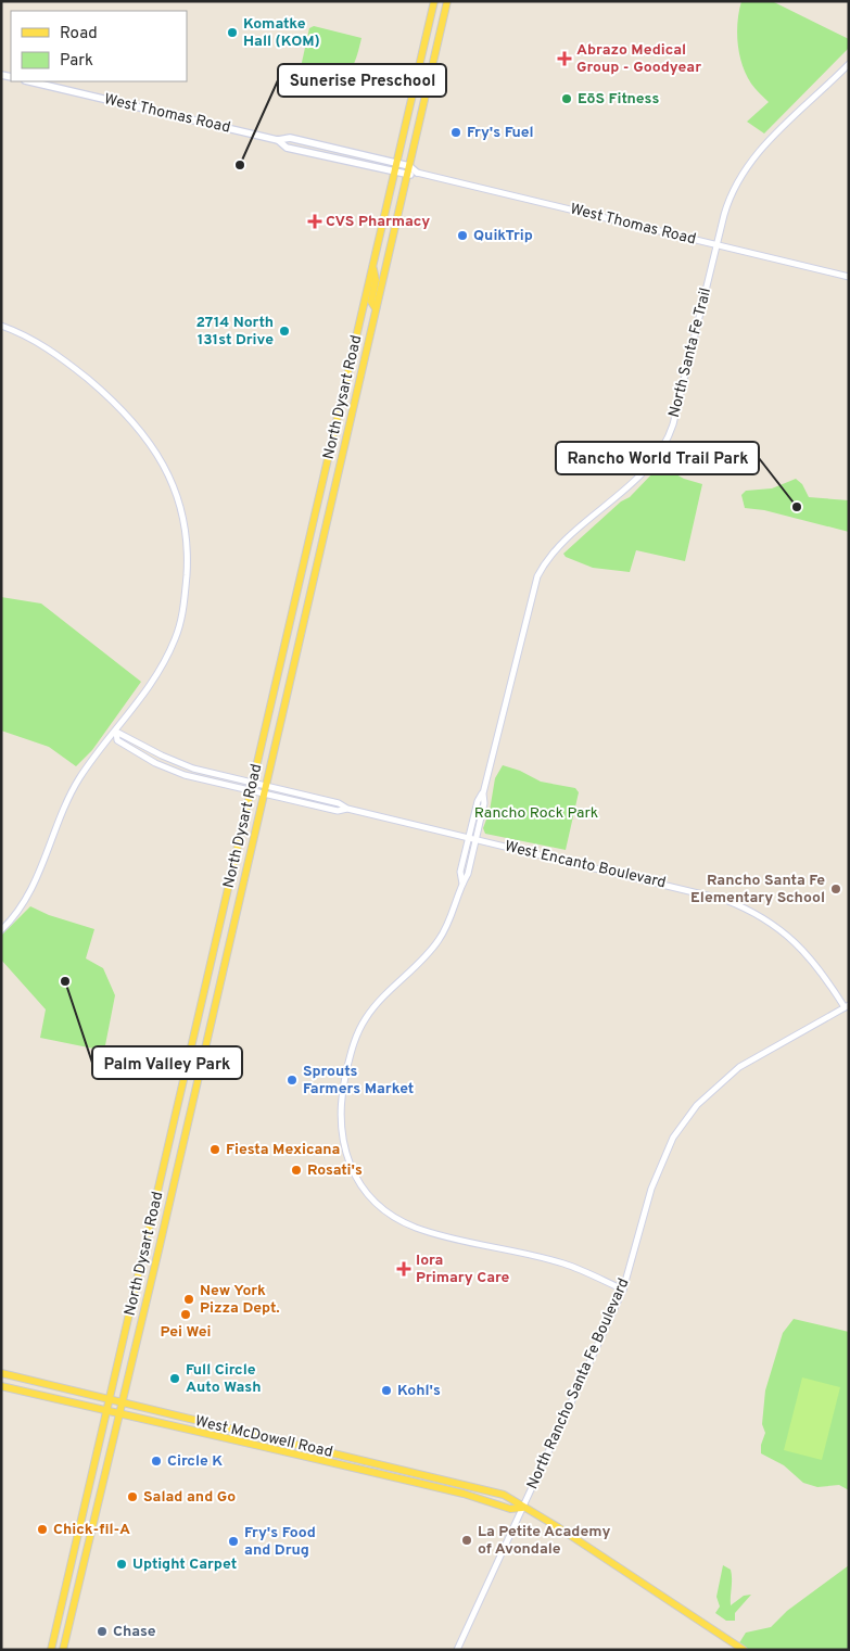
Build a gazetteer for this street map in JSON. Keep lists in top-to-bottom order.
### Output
{
  "streets": {
    "main road": ["West Thomas Road", "North Dysart Road", "West McDowell Road"],
    "street": ["North Santa Fe Trail", "West Encanto Boulevard", "North Rancho Santa Fe Boulevard"]
  },
  "crossings": [
    ["West Thomas Road", "North Santa Fe Trail"],
    ["West Thomas Road", "North Dysart Road"],
    ["North Santa Fe Trail", "West Encanto Boulevard"],
    ["North Santa Fe Trail", "North Rancho Santa Fe Boulevard"],
    ["North Dysart Road", "West Encanto Boulevard"],
    ["North Dysart Road", "West McDowell Road"],
    ["West Encanto Boulevard", "North Rancho Santa Fe Boulevard"],
    ["North Rancho Santa Fe Boulevard", "West McDowell Road"]
  ],
  "parks": ["Rancho Rock Park"],
  "places": {
    "other": [
      "Komatke Hall (KOM)",
      "EōS Fitness",
      "Fry's Fuel",
      "Sunerise Preschool",
      "QuikTrip",
      "2714 North 131st Drive",
      "Rancho World Trail Park",
      "Rancho Santa Fe Elementary School",
      "Palm Valley Park",
      "Sprouts Farmers Market",
      "Fiesta Mexicana",
      "Rosati's",
      "New York Pizza Dept.",
      "Pei Wei",
      "Full Circle Auto Wash",
      "Kohl's",
      "Circle K",
      "Salad and Go",
      "Chick-fil-A",
      "La Petite Academy of Avondale",
      "Fry's Food and Drug",
      "Uptight Carpet",
      "Chase"
    ],
    "health": ["Abrazo Medical Group - Goodyear", "CVS Pharmacy", "Iora Primary Care"]
  },
  "legend": ["Road", "Park"]
}
